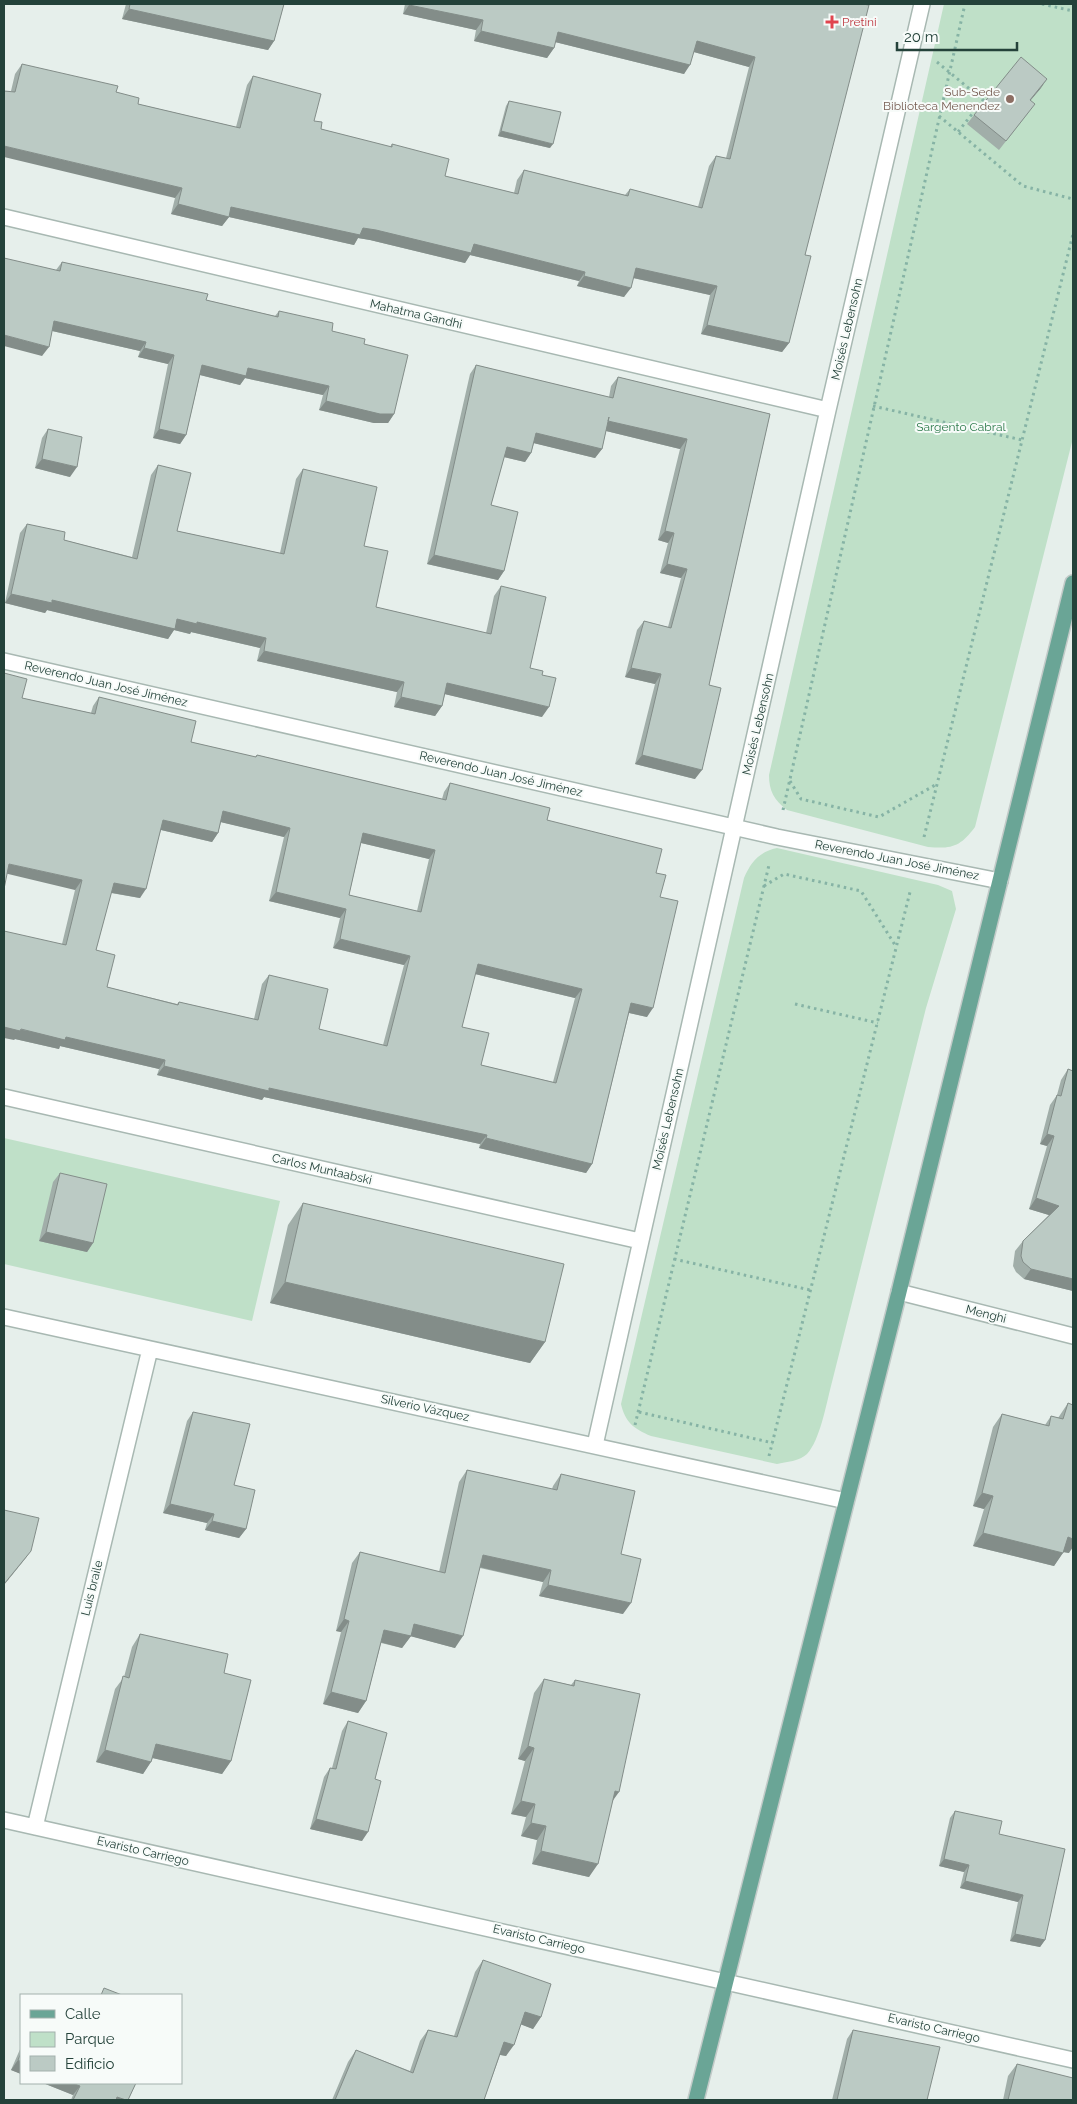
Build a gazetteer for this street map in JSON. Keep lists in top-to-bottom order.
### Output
{
  "streets": {
    "street": [
      "Mahatma Gandhi",
      "Moisés Lebensohn",
      "Reverendo Juan José Jiménez",
      "Carlos Muntaabski",
      "Menghi",
      "Silverio Vázquez",
      "Luis braile",
      "Evaristo Carriego"
    ]
  },
  "crossings": [
    ["Mahatma Gandhi", "Moisés Lebensohn"],
    ["Moisés Lebensohn", "Reverendo Juan José Jiménez"],
    ["Moisés Lebensohn", "Carlos Muntaabski"],
    ["Moisés Lebensohn", "Silverio Vázquez"],
    ["Silverio Vázquez", "Luis braile"],
    ["Luis braile", "Evaristo Carriego"]
  ],
  "parks": ["Sargento Cabral"],
  "places": {
    "health": ["Pretini"],
    "other": ["Sub-Sede Biblioteca Menendez"]
  },
  "legend": ["Calle", "Parque", "Edificio"],
  "scale_bar": "20 m"
}
